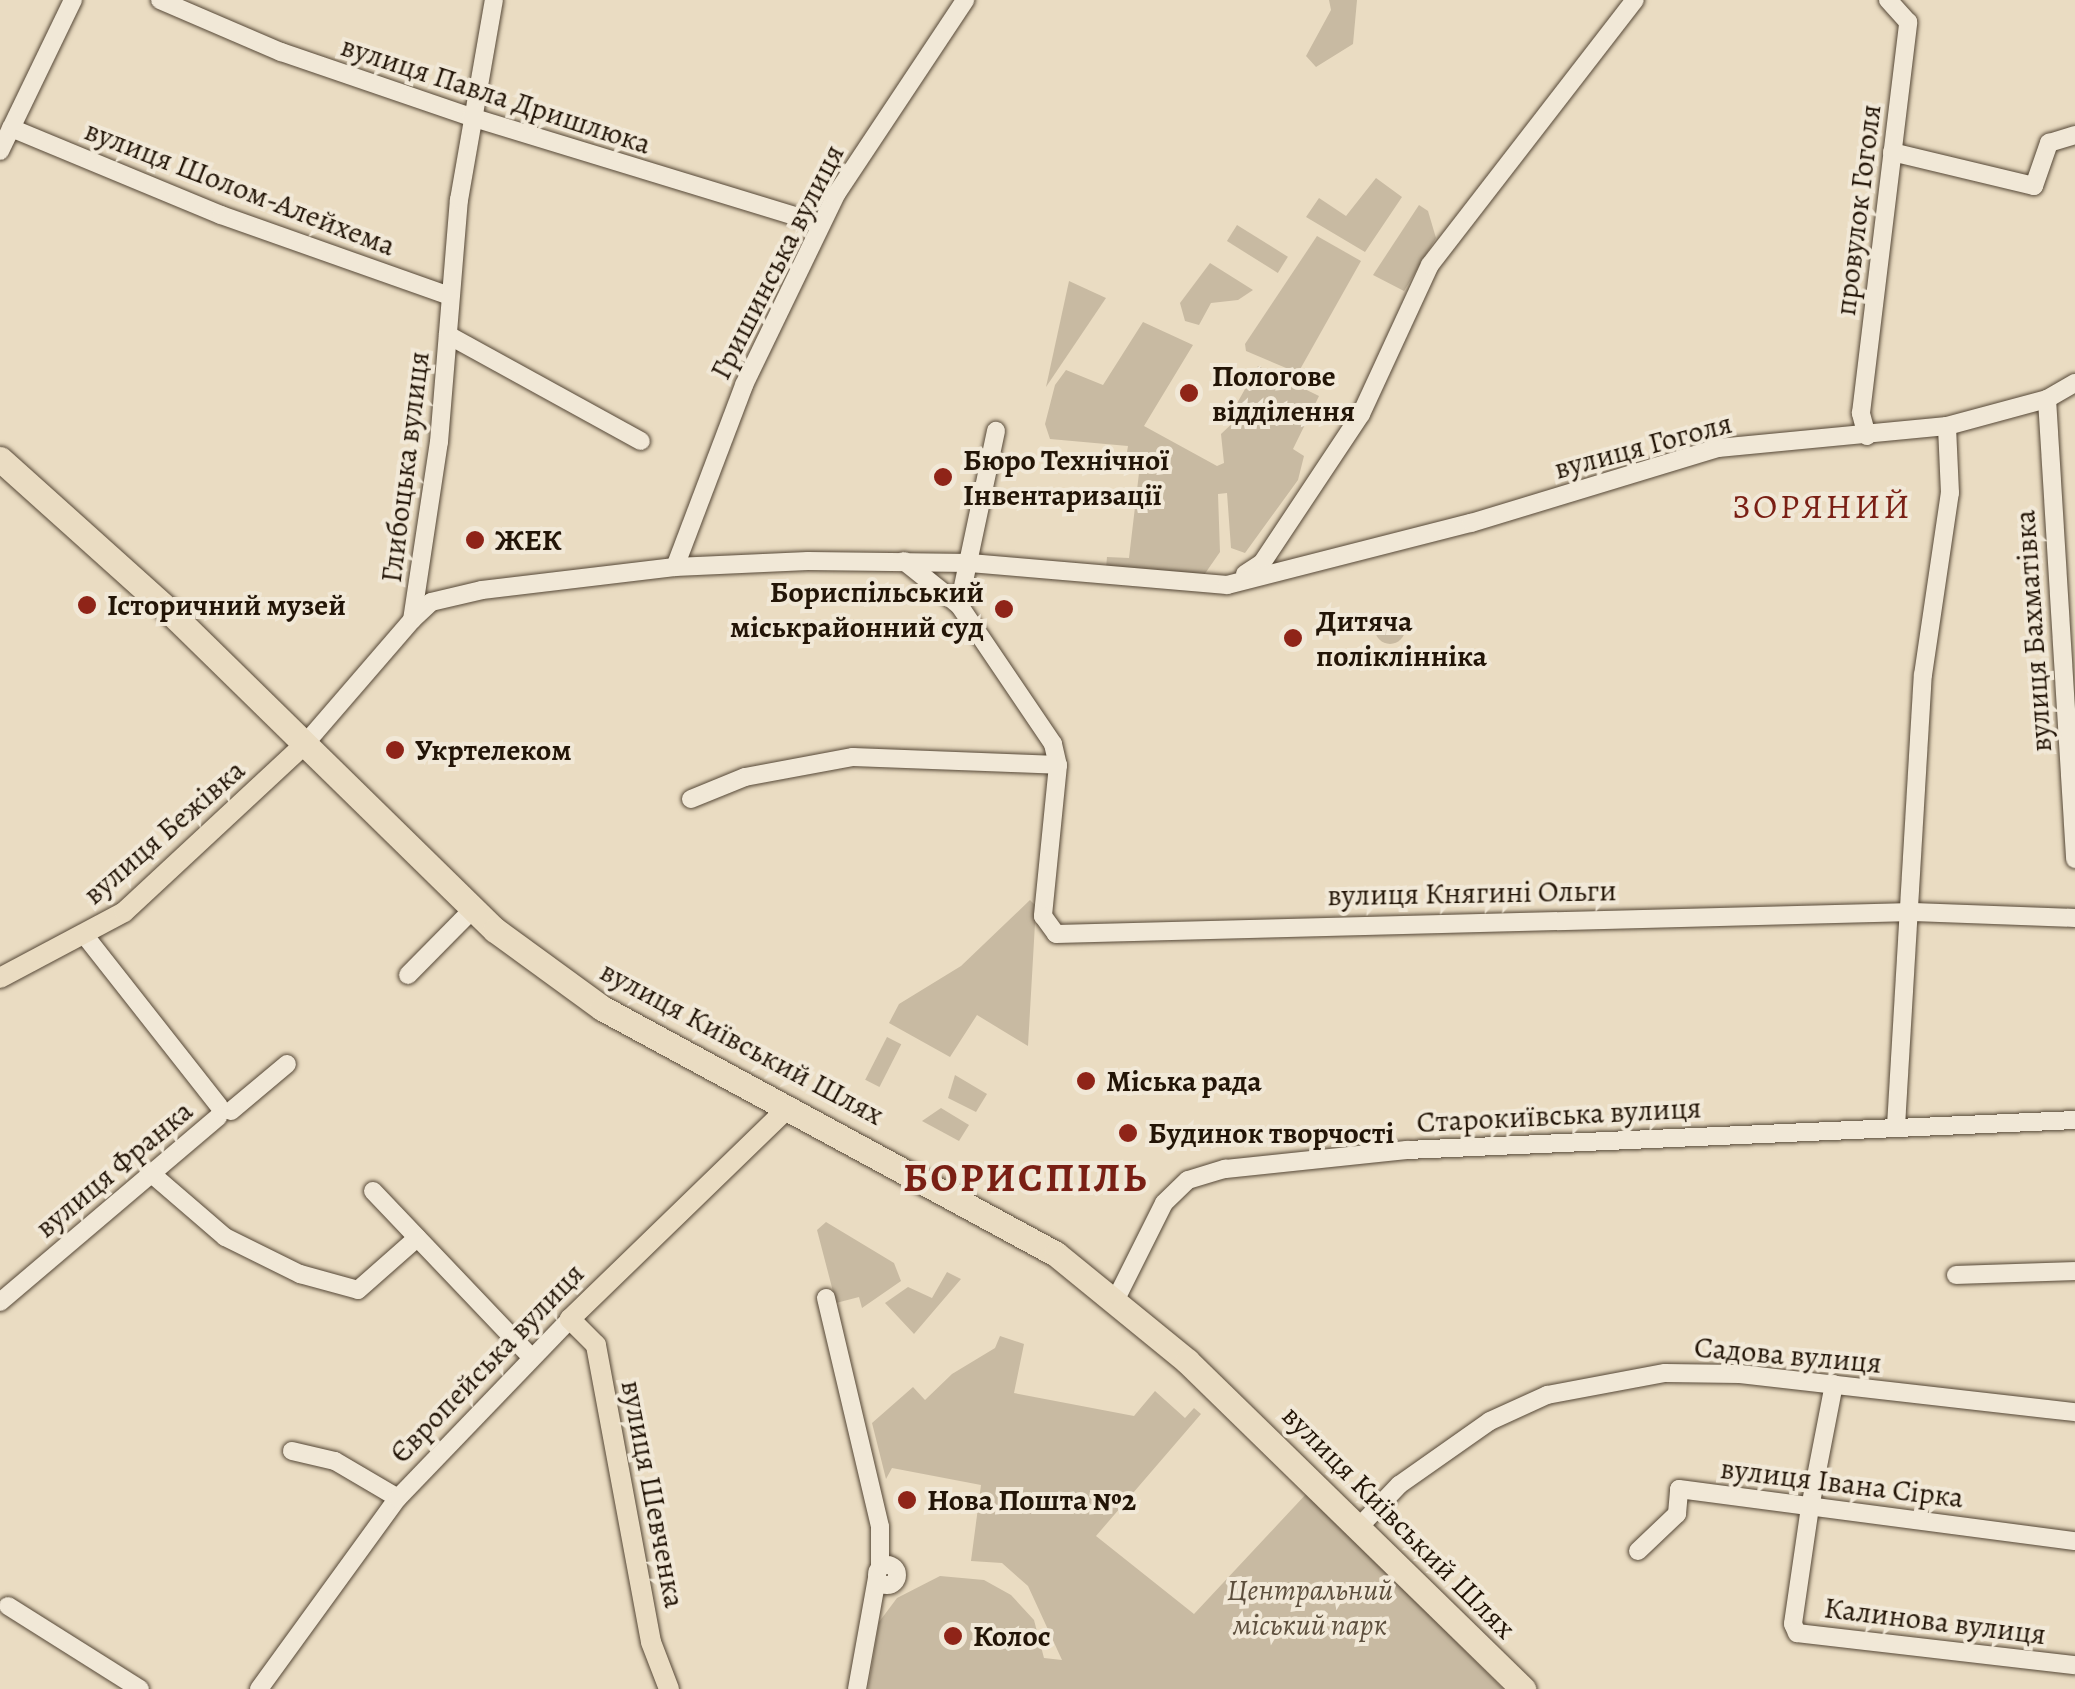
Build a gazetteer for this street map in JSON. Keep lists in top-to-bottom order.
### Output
{
  "streets": {
    "highway": ["вулиця Київський Шлях"],
    "main road": ["вулиця Бежівка", "Європейська вулиця", "вулиця Шевченка"],
    "street": [
      "вулиця Павла Дришлюка",
      "вулиця Шолом-Алейхема",
      "провулок Гоголя",
      "Гришинська вулиця",
      "вулиця Гоголя",
      "Глибоцька вулиця",
      "вулиця Бахматівка",
      "вулиця Княгині Ольги",
      "Старокиївська вулиця",
      "вулиця Франка",
      "Садова вулиця",
      "вулиця Івана Сірка",
      "Калинова вулиця"
    ]
  },
  "crossings": [
    ["вулиця Павла Дришлюка", "Гришинська вулиця"],
    ["вулиця Павла Дришлюка", "Глибоцька вулиця"],
    ["вулиця Шолом-Алейхема", "Глибоцька вулиця"],
    ["провулок Гоголя", "вулиця Гоголя"],
    ["Гришинська вулиця", "вулиця Гоголя"],
    ["вулиця Гоголя", "Глибоцька вулиця"],
    ["вулиця Гоголя", "вулиця Бахматівка"],
    ["Глибоцька вулиця", "вулиця Бежівка"],
    ["Глибоцька вулиця", "вулиця Київський Шлях"],
    ["вулиця Бежівка", "вулиця Київський Шлях"],
    ["вулиця Київський Шлях", "Старокиївська вулиця"],
    ["вулиця Київський Шлях", "Садова вулиця"],
    ["вулиця Київський Шлях", "Європейська вулиця"],
    ["Європейська вулиця", "вулиця Шевченка"],
    ["вулиця Івана Сірка", "Калинова вулиця"]
  ],
  "districts": ["ЗОРЯНИЙ", "БОРИСПІЛЬ"],
  "parks": ["Центральний міський парк"],
  "places": [
    "Пологове відділення",
    "Бюро Технічної Інвентаризації",
    "ЖЕК",
    "Історичний музей",
    "Бориспільський міськрайонний суд",
    "Дитяча поліклінніка",
    "Укртелеком",
    "Міська рада",
    "Будинок творчості",
    "Нова Пошта №2",
    "Колос"
  ]
}
